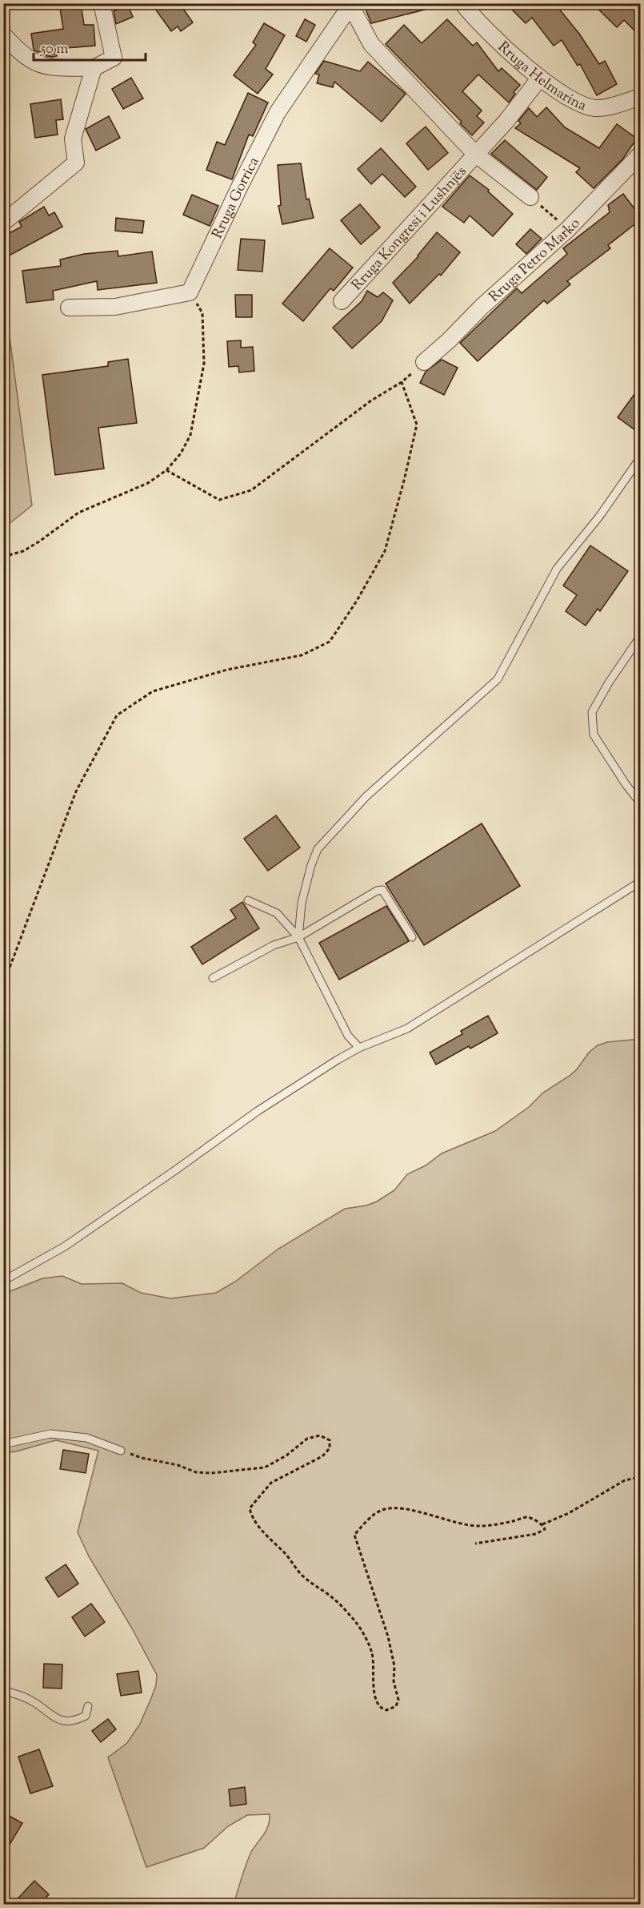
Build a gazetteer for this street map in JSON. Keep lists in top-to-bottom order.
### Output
{
  "streets": {
    "street": [
      "Rruga Helmarina",
      "Rruga Gorrica",
      "Rruga Kongresi i Lushnjës",
      "Rruga Petro Marko"
    ]
  },
  "crossings": [
    ["Rruga Helmarina", "Rruga Kongresi i Lushnjës"],
    ["Rruga Gorrica", "Rruga Kongresi i Lushnjës"]
  ],
  "scale_bar": "50 m"
}
